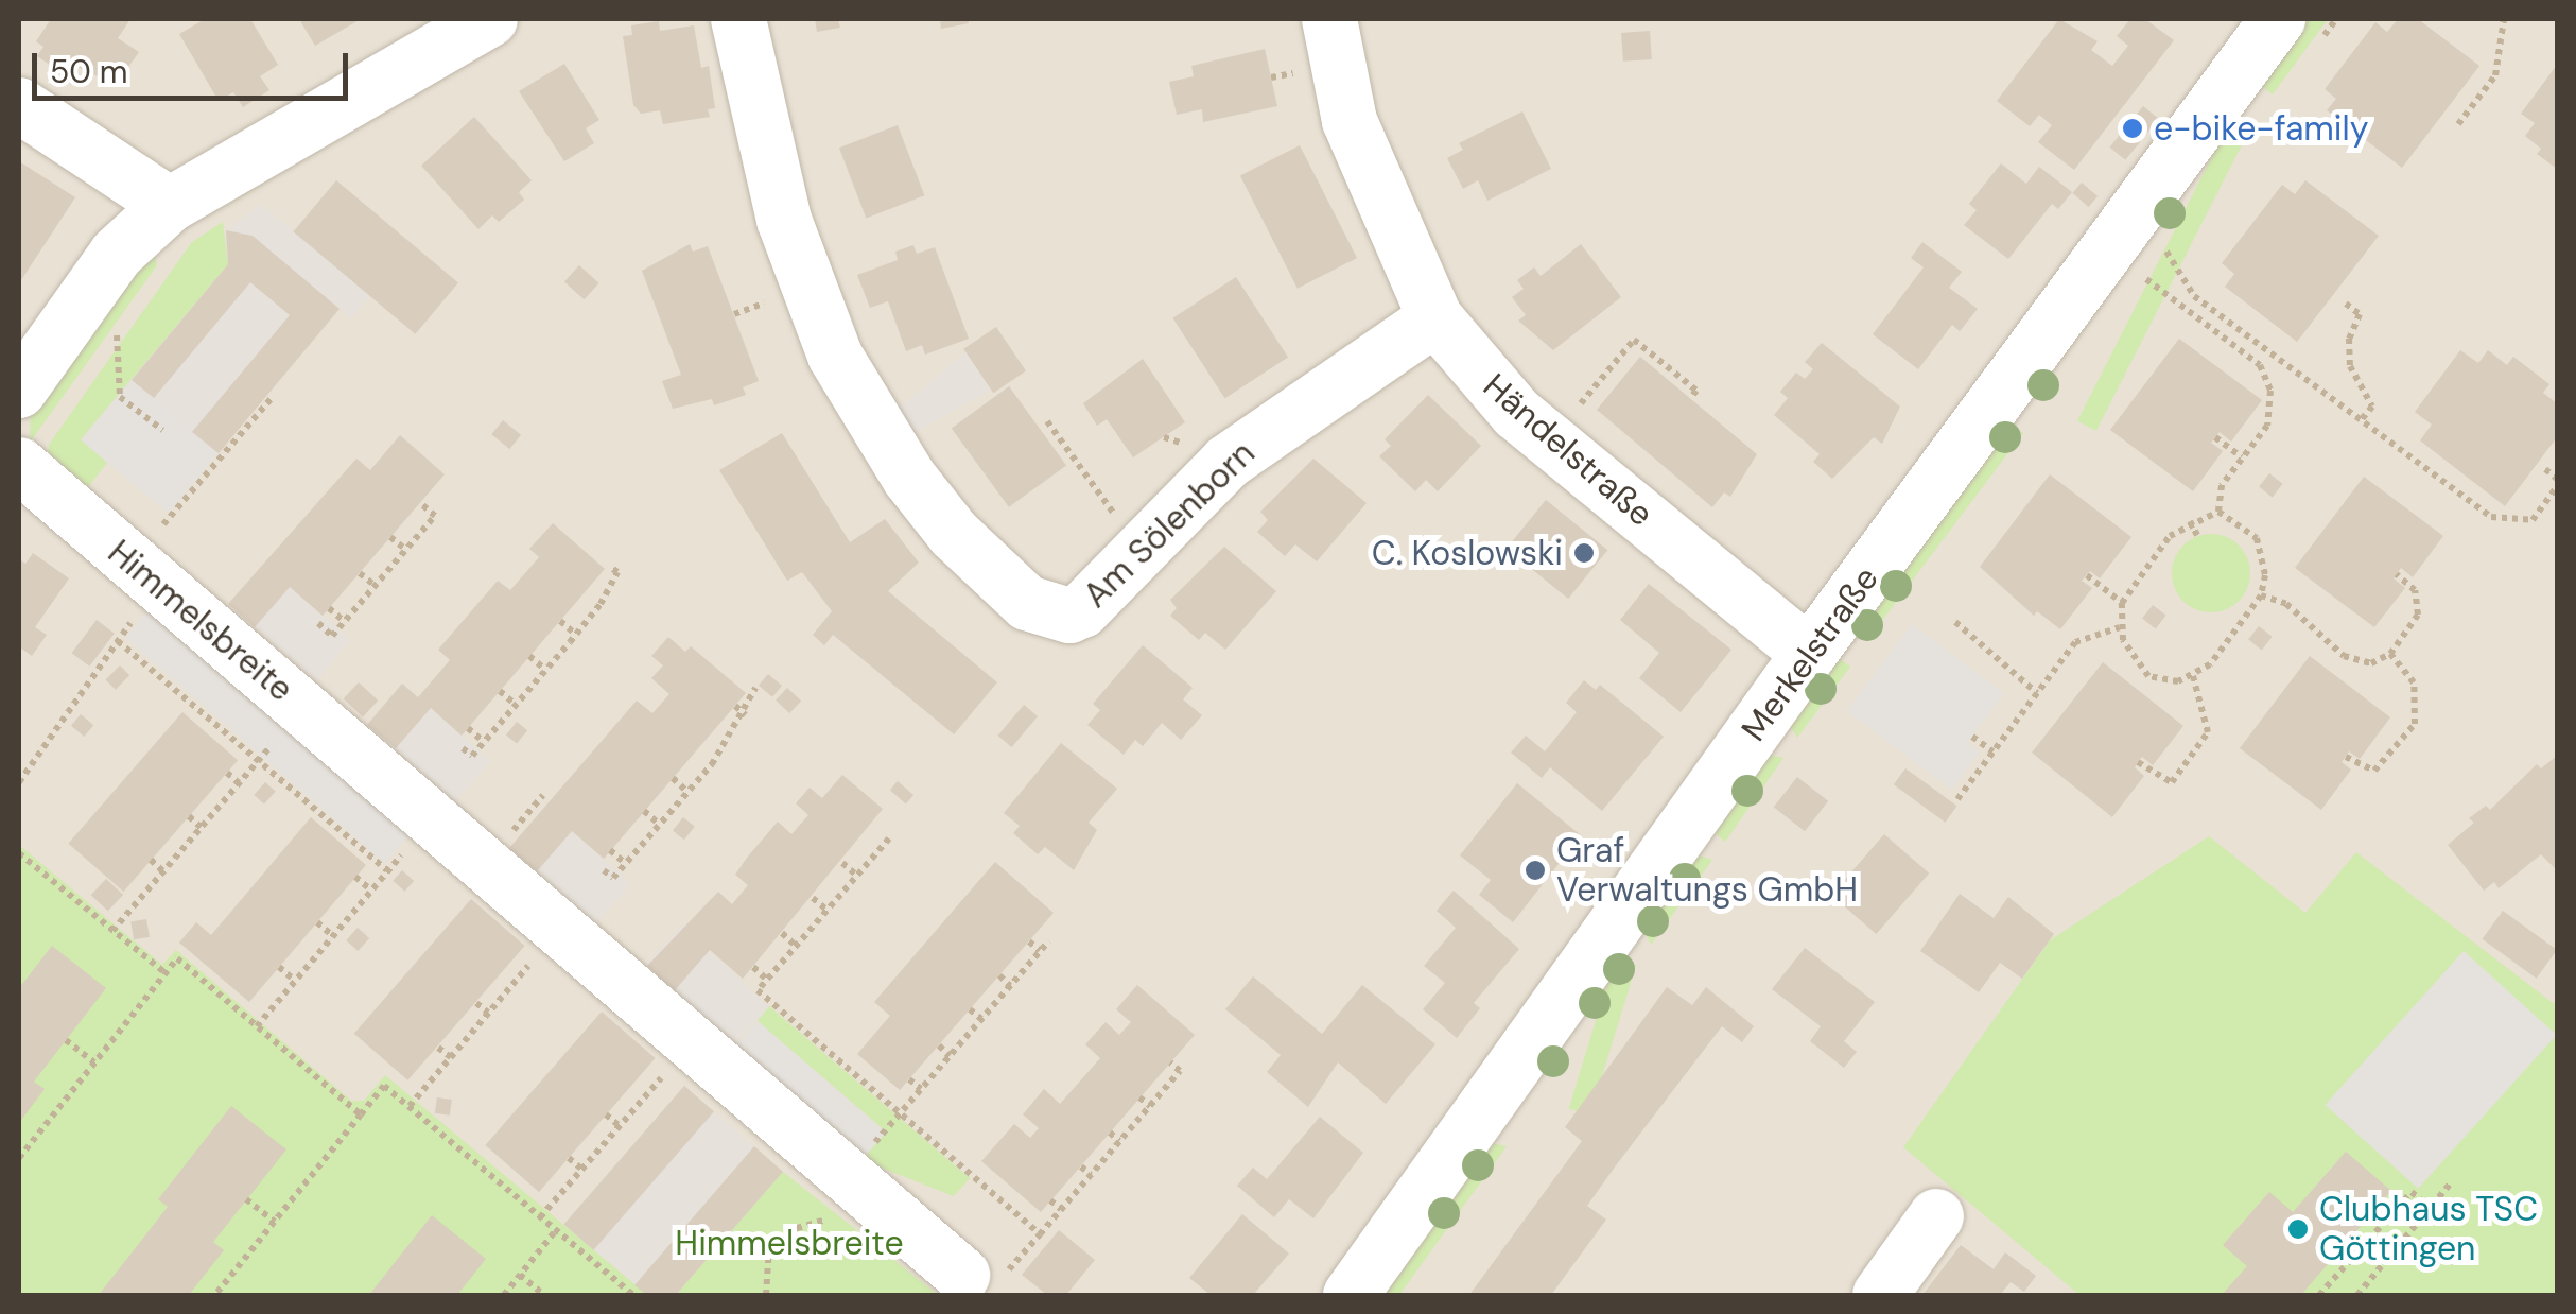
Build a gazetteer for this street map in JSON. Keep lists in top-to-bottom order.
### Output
{
  "streets": {
    "street": [
      "Händelstraße",
      "Am Sölenborn",
      "Himmelsbreite",
      "Merkelstraße"
    ]
  },
  "crossings": [
    ["Händelstraße", "Am Sölenborn"],
    ["Händelstraße", "Merkelstraße"]
  ],
  "parks": ["Himmelsbreite"],
  "places": [
    "e-bike-family",
    "C. Koslowski",
    "Graf Verwaltungs GmbH",
    "Clubhaus TSC Göttingen"
  ],
  "scale_bar": "50 m"
}
